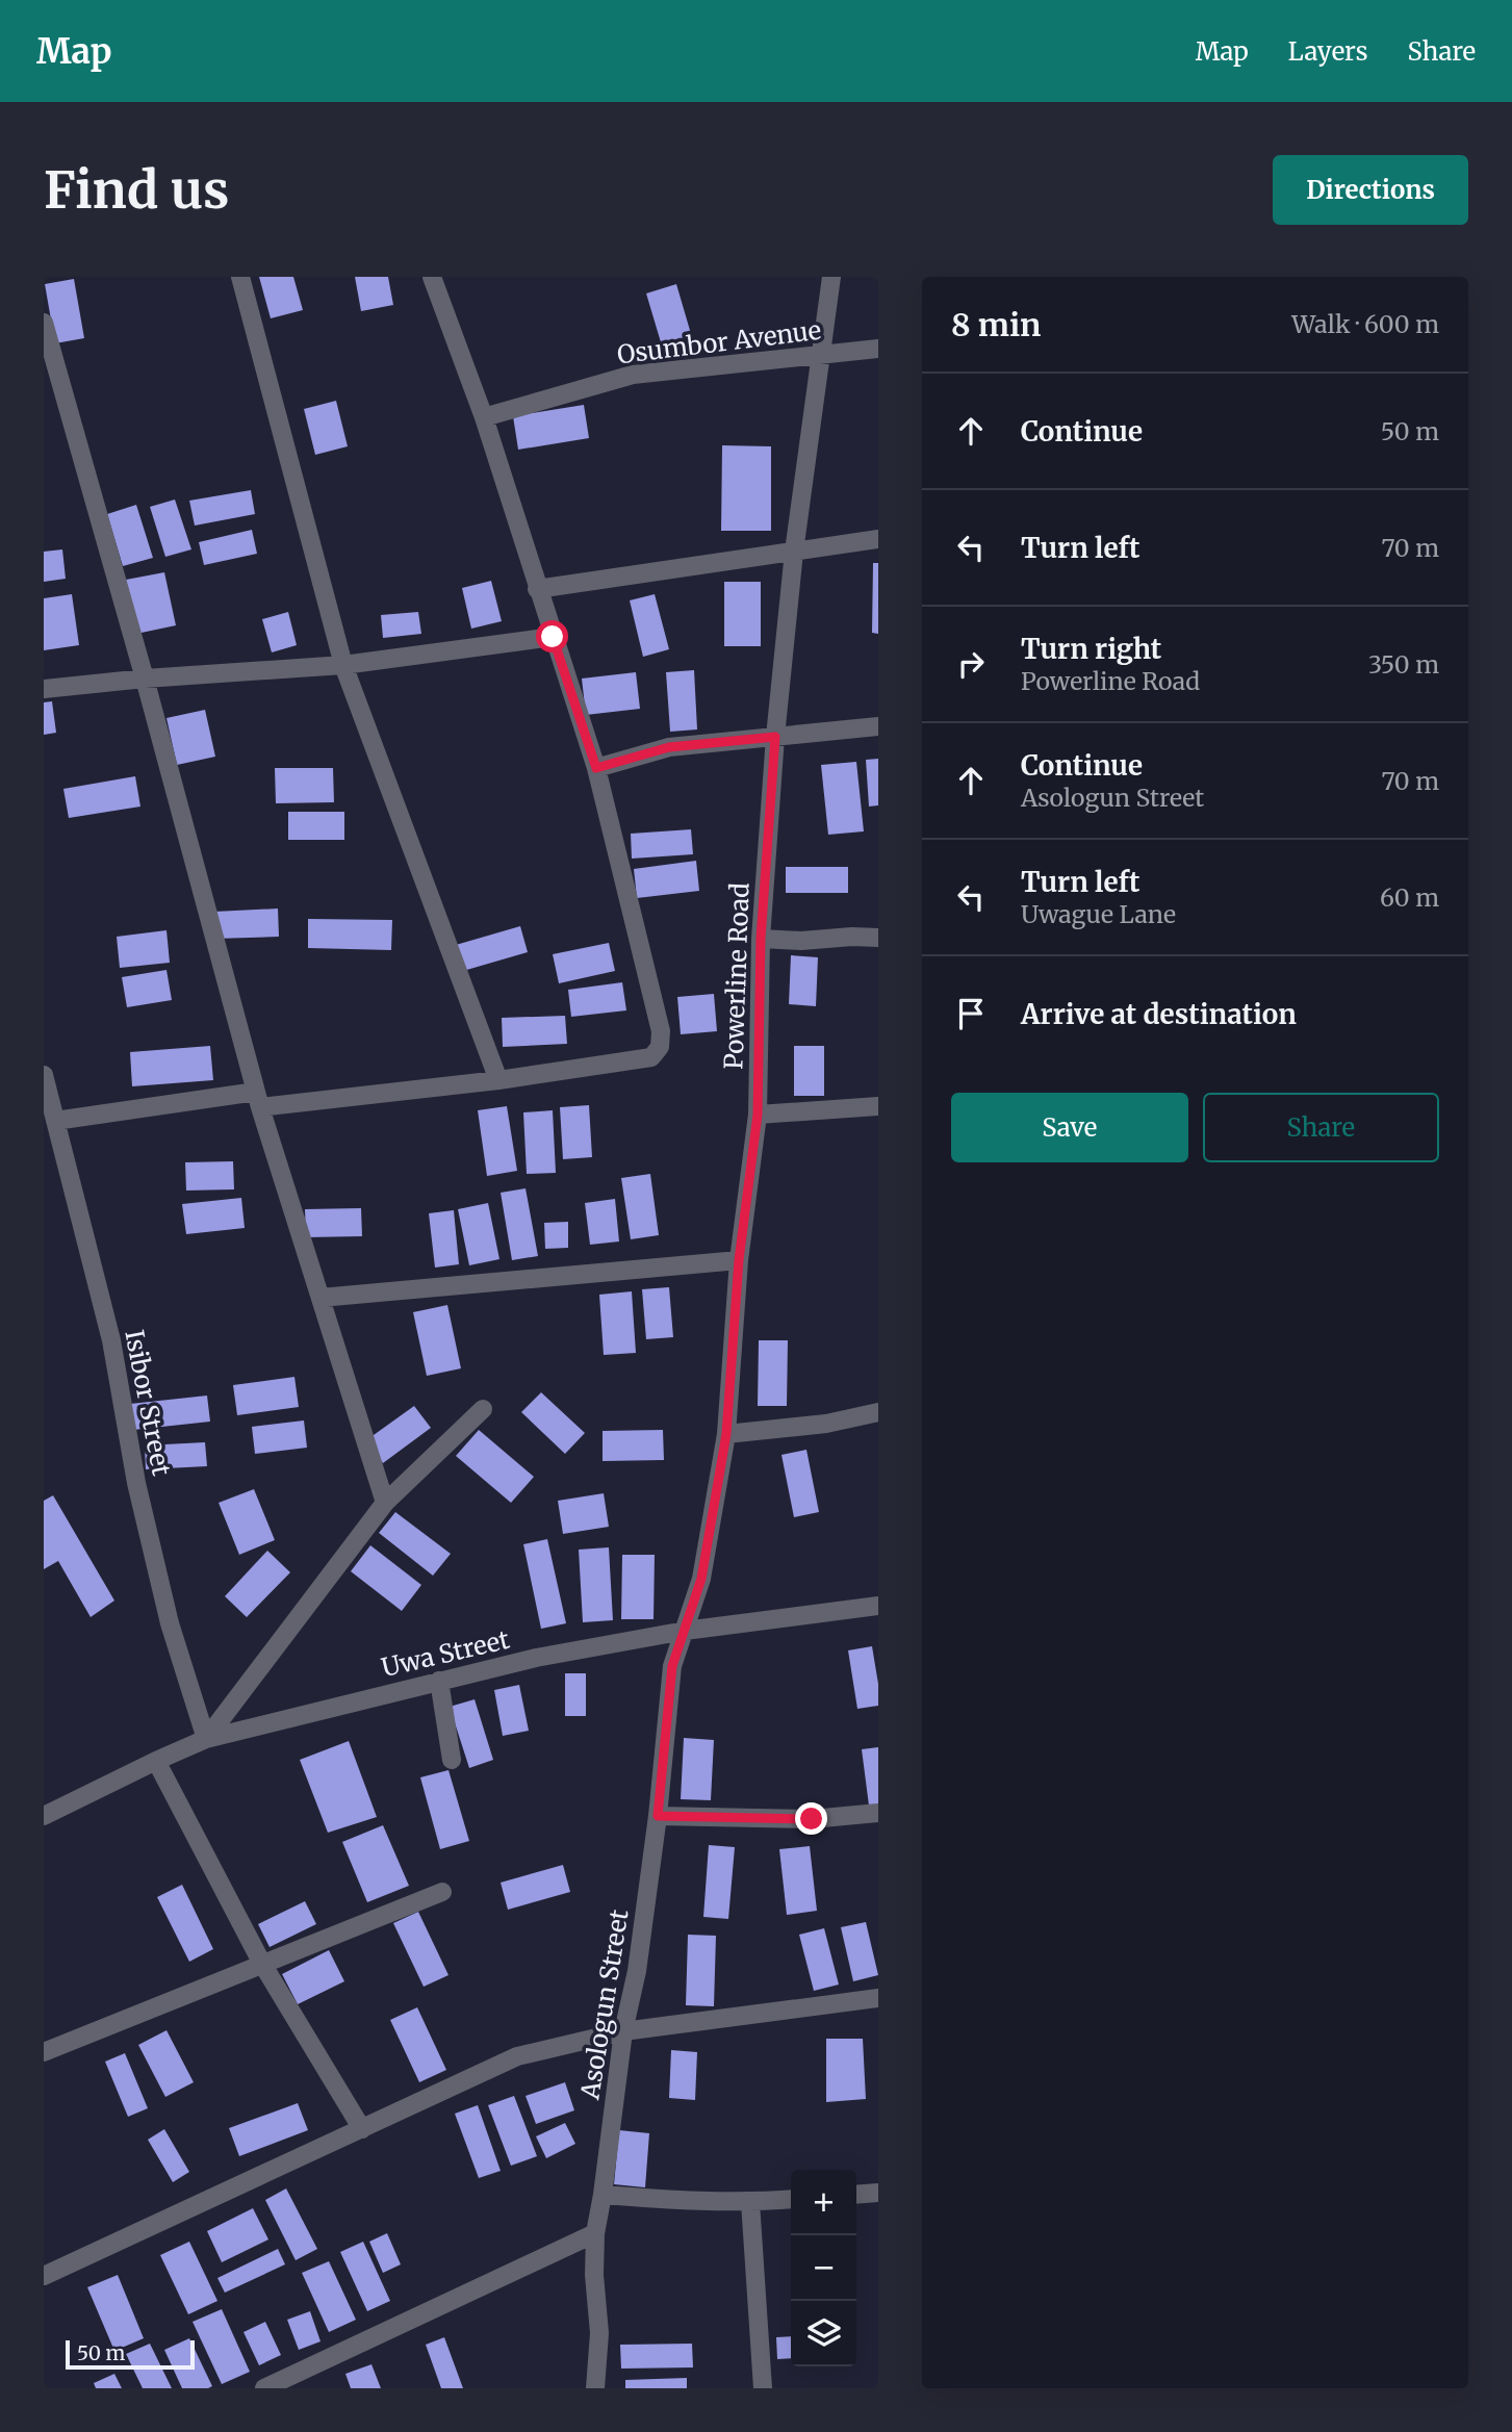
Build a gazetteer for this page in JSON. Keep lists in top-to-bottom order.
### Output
{
  "streets": {
    "street": [
      "Osumbor Avenue",
      "Powerline Road",
      "Isibor Street",
      "Uwa Street",
      "Asologun Street"
    ]
  },
  "crossings": [
    ["Osumbor Avenue", "Powerline Road"],
    ["Powerline Road", "Uwa Street"],
    ["Powerline Road", "Asologun Street"],
    ["Isibor Street", "Uwa Street"],
    ["Uwa Street", "Asologun Street"]
  ],
  "scale_bar": "50 m",
  "page": {
    "header": "Map",
    "nav": ["Map", "Layers", "Share"],
    "buttons": [
      "Directions",
      ["Save", "Share"]
    ],
    "title": "Find us",
    "heading": ["8 min", "Walk · 600 m"],
    "list": [
      ["Continue", "50 m"],
      ["Turn left", "70 m"],
      ["Turn right", "Powerline Road", "350 m"],
      ["Continue", "Asologun Street", "70 m"],
      ["Turn left", "Uwague Lane", "60 m"],
      "Arrive at destination"
    ],
    "map_buttons": ["+", "−"],
    "scale": "50 m"
  }
}
